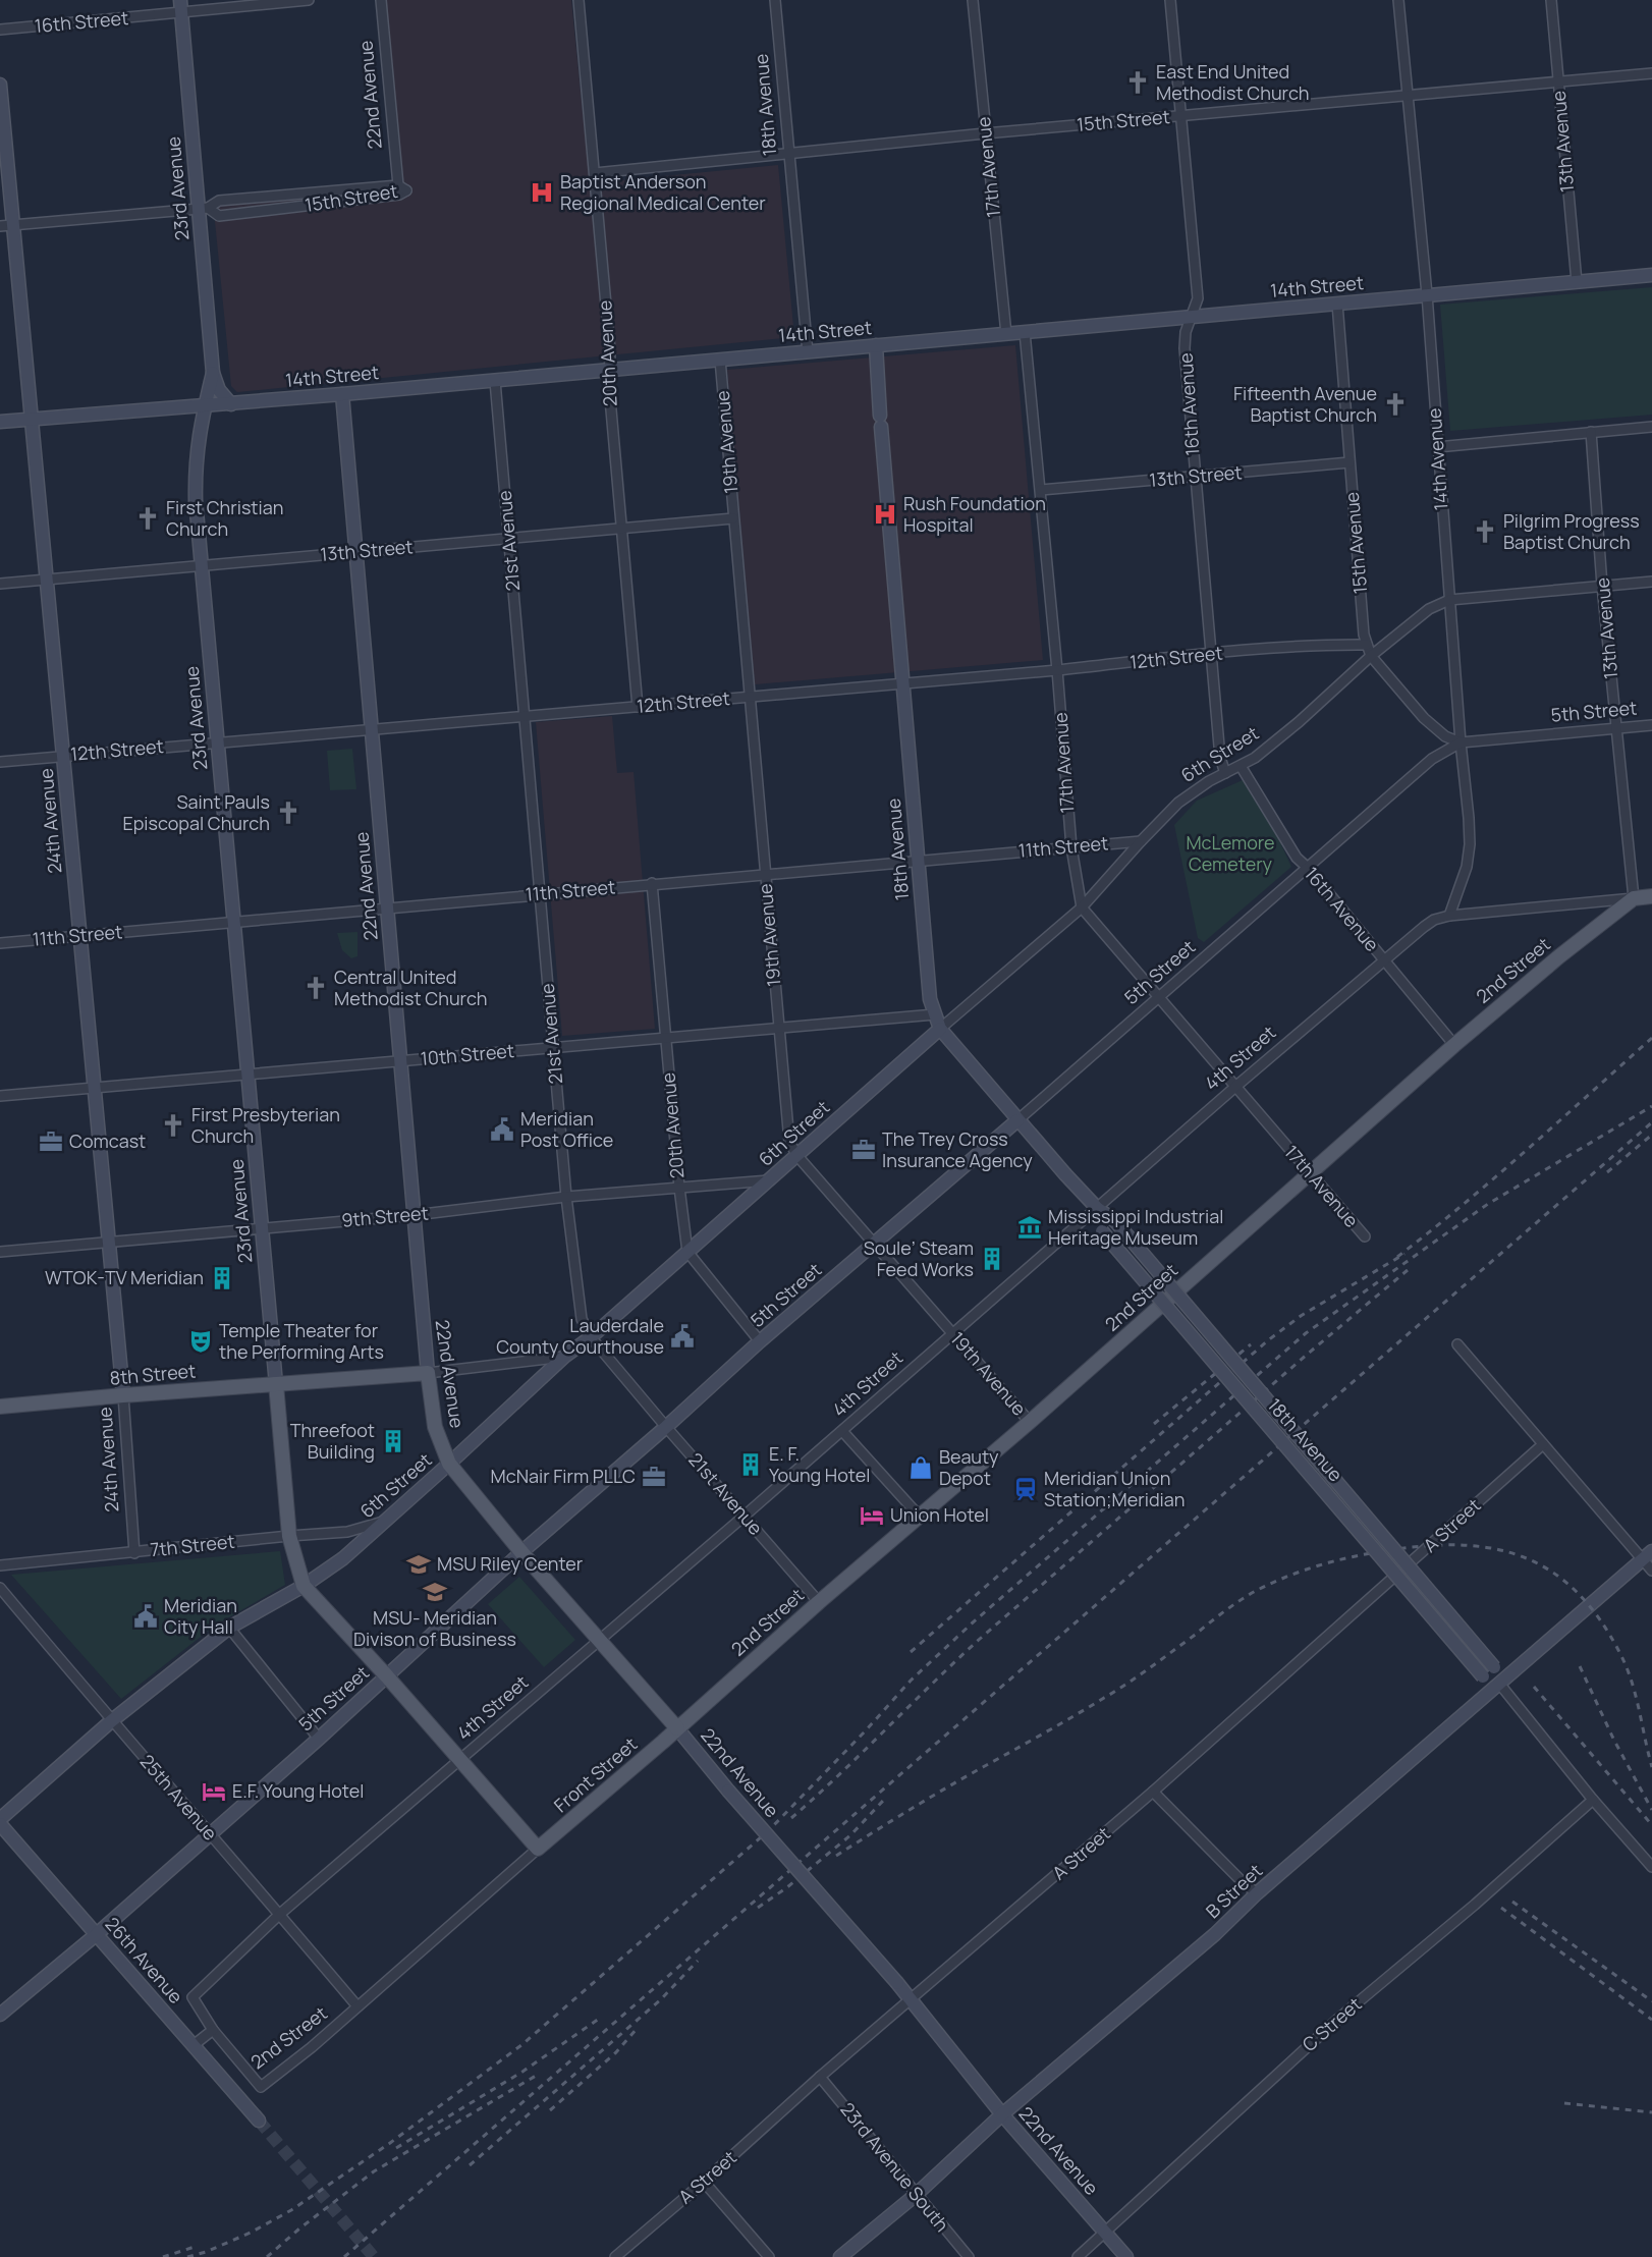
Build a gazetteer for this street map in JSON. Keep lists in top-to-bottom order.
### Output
{
  "streets": {
    "main road": [
      "22nd Avenue",
      "23rd Avenue",
      "2nd Street",
      "4th Street",
      "8th Street",
      "Front Street"
    ],
    "street": [
      "16th Street",
      "18th Avenue",
      "15th Street",
      "13th Avenue",
      "17th Avenue",
      "14th Street",
      "20th Avenue",
      "16th Avenue",
      "19th Avenue",
      "14th Avenue",
      "13th Street",
      "21st Avenue",
      "15th Avenue",
      "12th Street",
      "5th Street",
      "6th Street",
      "24th Avenue",
      "11th Street",
      "10th Street",
      "9th Street",
      "A Street",
      "7th Street",
      "25th Avenue",
      "B Street",
      "26th Avenue",
      "C Street",
      "23rd Avenue South"
    ]
  },
  "crossings": [
    ["16th Street", "23rd Avenue"],
    ["22nd Avenue", "15th Street"],
    ["22nd Avenue", "14th Street"],
    ["22nd Avenue", "13th Street"],
    ["22nd Avenue", "12th Street"],
    ["22nd Avenue", "5th Street"],
    ["22nd Avenue", "6th Street"],
    ["22nd Avenue", "11th Street"],
    ["22nd Avenue", "2nd Street"],
    ["22nd Avenue", "10th Street"],
    ["22nd Avenue", "4th Street"],
    ["22nd Avenue", "9th Street"],
    ["22nd Avenue", "8th Street"],
    ["22nd Avenue", "A Street"],
    ["22nd Avenue", "Front Street"],
    ["22nd Avenue", "B Street"],
    ["22nd Avenue", "C Street"],
    ["18th Avenue", "15th Street"],
    ["18th Avenue", "14th Street"],
    ["18th Avenue", "12th Street"],
    ["18th Avenue", "5th Street"],
    ["18th Avenue", "6th Street"],
    ["18th Avenue", "11th Street"],
    ["18th Avenue", "10th Street"],
    ["18th Avenue", "4th Street"],
    ["18th Avenue", "B Street"],
    ["18th Avenue", "C Street"],
    ["15th Street", "13th Avenue"],
    ["15th Street", "17th Avenue"],
    ["15th Street", "23rd Avenue"],
    ["15th Street", "20th Avenue"],
    ["15th Street", "16th Avenue"],
    ["15th Street", "14th Avenue"],
    ["15th Street", "24th Avenue"],
    ["13th Avenue", "14th Street"],
    ["13th Avenue", "5th Street"],
    ["13th Avenue", "6th Street"],
    ["13th Avenue", "2nd Street"],
    ["13th Avenue", "4th Street"],
    ["17th Avenue", "14th Street"],
    ["17th Avenue", "13th Street"],
    ["17th Avenue", "12th Street"],
    ["17th Avenue", "5th Street"],
    ["17th Avenue", "6th Street"],
    ["17th Avenue", "11th Street"],
    ["17th Avenue", "2nd Street"],
    ["17th Avenue", "4th Street"],
    ["23rd Avenue", "14th Street"],
    ["23rd Avenue", "13th Street"],
    ["23rd Avenue", "12th Street"],
    ["23rd Avenue", "5th Street"],
    ["23rd Avenue", "6th Street"],
    ["23rd Avenue", "11th Street"],
    ["23rd Avenue", "10th Street"],
    ["23rd Avenue", "4th Street"],
    ["23rd Avenue", "9th Street"],
    ["23rd Avenue", "8th Street"],
    ["23rd Avenue", "7th Street"],
    ["23rd Avenue", "Front Street"],
    ["14th Street", "20th Avenue"],
    ["14th Street", "16th Avenue"],
    ["14th Street", "19th Avenue"],
    ["14th Street", "14th Avenue"],
    ["14th Street", "21st Avenue"],
    ["14th Street", "15th Avenue"],
    ["14th Street", "24th Avenue"],
    ["20th Avenue", "13th Street"],
    ["20th Avenue", "12th Street"],
    ["20th Avenue", "6th Street"],
    ["20th Avenue", "11th Street"],
    ["20th Avenue", "10th Street"],
    ["20th Avenue", "9th Street"],
    ["16th Avenue", "13th Street"],
    ["16th Avenue", "12th Street"],
    ["16th Avenue", "5th Street"],
    ["16th Avenue", "6th Street"],
    ["16th Avenue", "2nd Street"],
    ["16th Avenue", "4th Street"],
    ["19th Avenue", "13th Street"],
    ["19th Avenue", "12th Street"],
    ["19th Avenue", "5th Street"],
    ["19th Avenue", "6th Street"],
    ["19th Avenue", "11th Street"],
    ["19th Avenue", "2nd Street"],
    ["19th Avenue", "10th Street"],
    ["19th Avenue", "4th Street"],
    ["14th Avenue", "15th Avenue"],
    ["14th Avenue", "5th Street"],
    ["14th Avenue", "6th Street"],
    ["14th Avenue", "4th Street"],
    ["13th Street", "21st Avenue"],
    ["13th Street", "15th Avenue"],
    ["13th Street", "24th Avenue"],
    ["21st Avenue", "12th Street"],
    ["21st Avenue", "5th Street"],
    ["21st Avenue", "6th Street"],
    ["21st Avenue", "11th Street"],
    ["21st Avenue", "2nd Street"],
    ["21st Avenue", "10th Street"],
    ["21st Avenue", "4th Street"],
    ["21st Avenue", "9th Street"],
    ["15th Avenue", "12th Street"],
    ["15th Avenue", "5th Street"],
    ["15th Avenue", "6th Street"],
    ["12th Street", "24th Avenue"],
    ["5th Street", "25th Avenue"],
    ["5th Street", "26th Avenue"],
    ["6th Street", "11th Street"],
    ["6th Street", "9th Street"],
    ["6th Street", "8th Street"],
    ["6th Street", "7th Street"],
    ["6th Street", "25th Avenue"],
    ["24th Avenue", "11th Street"],
    ["24th Avenue", "10th Street"],
    ["24th Avenue", "9th Street"],
    ["24th Avenue", "8th Street"],
    ["24th Avenue", "7th Street"],
    ["2nd Street", "4th Street"],
    ["2nd Street", "Front Street"],
    ["2nd Street", "25th Avenue"],
    ["4th Street", "25th Avenue"],
    ["A Street", "23rd Avenue South"],
    ["B Street", "23rd Avenue South"]
  ],
  "parks": ["McLemore Cemetery"],
  "places": {
    "church": [
      "East End United Methodist Church",
      "Fifteenth Avenue Baptist Church",
      "First Christian Church",
      "Pilgrim Progress Baptist Church",
      "Saint Pauls Episcopal Church",
      "Central United Methodist Church",
      "First Presbyterian Church"
    ],
    "hospital": ["Baptist Anderson Regional Medical Center", "Rush Foundation Hospital"],
    "public building": ["Meridian Post Office", "Lauderdale County Courthouse", "Meridian City Hall"],
    "office": ["Comcast", "The Trey Cross Insurance Agency", "McNair Firm PLLC"],
    "museum": ["Mississippi Industrial Heritage Museum"],
    "building": [
      "Soule’ Steam Feed Works",
      "WTOK-TV Meridian",
      "Threefoot Building",
      "E. F. Young Hotel"
    ],
    "theatre": ["Temple Theater for the Performing Arts"],
    "shop": ["Beauty Depot"],
    "station": ["Meridian Union Station;Meridian"],
    "hotel": ["Union Hotel", "E.F. Young Hotel"],
    "school or university": ["MSU Riley Center", "MSU- Meridian Divison of Business"]
  }
}
